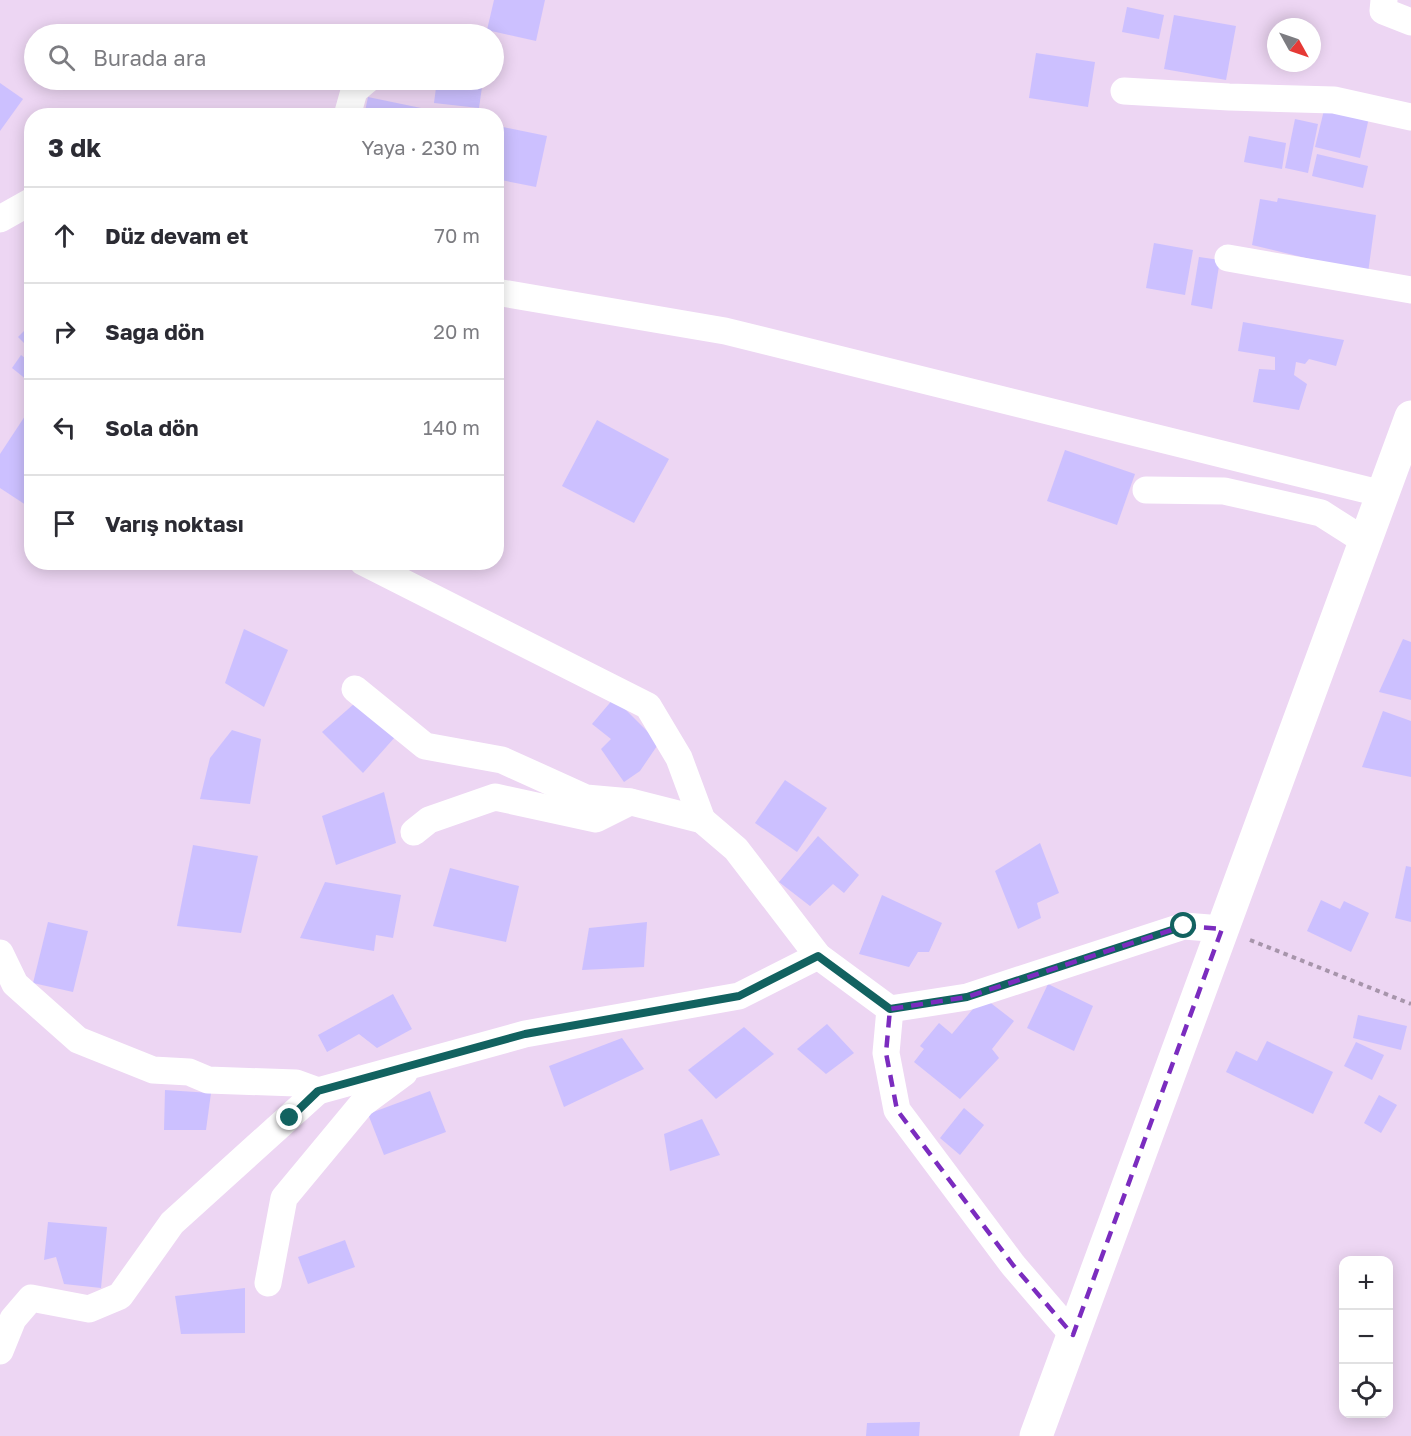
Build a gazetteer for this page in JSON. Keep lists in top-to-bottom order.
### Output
{
  "north": "bottom right",
  "page": {
    "search": "Burada ara",
    "heading": ["3 dk", "Yaya · 230 m"],
    "list": [
      ["Düz devam et", "70 m"],
      ["Sağa dön", "20 m"],
      ["Sola dön", "140 m"],
      "Varış noktası"
    ],
    "map_buttons": ["+", "−"]
  }
}
